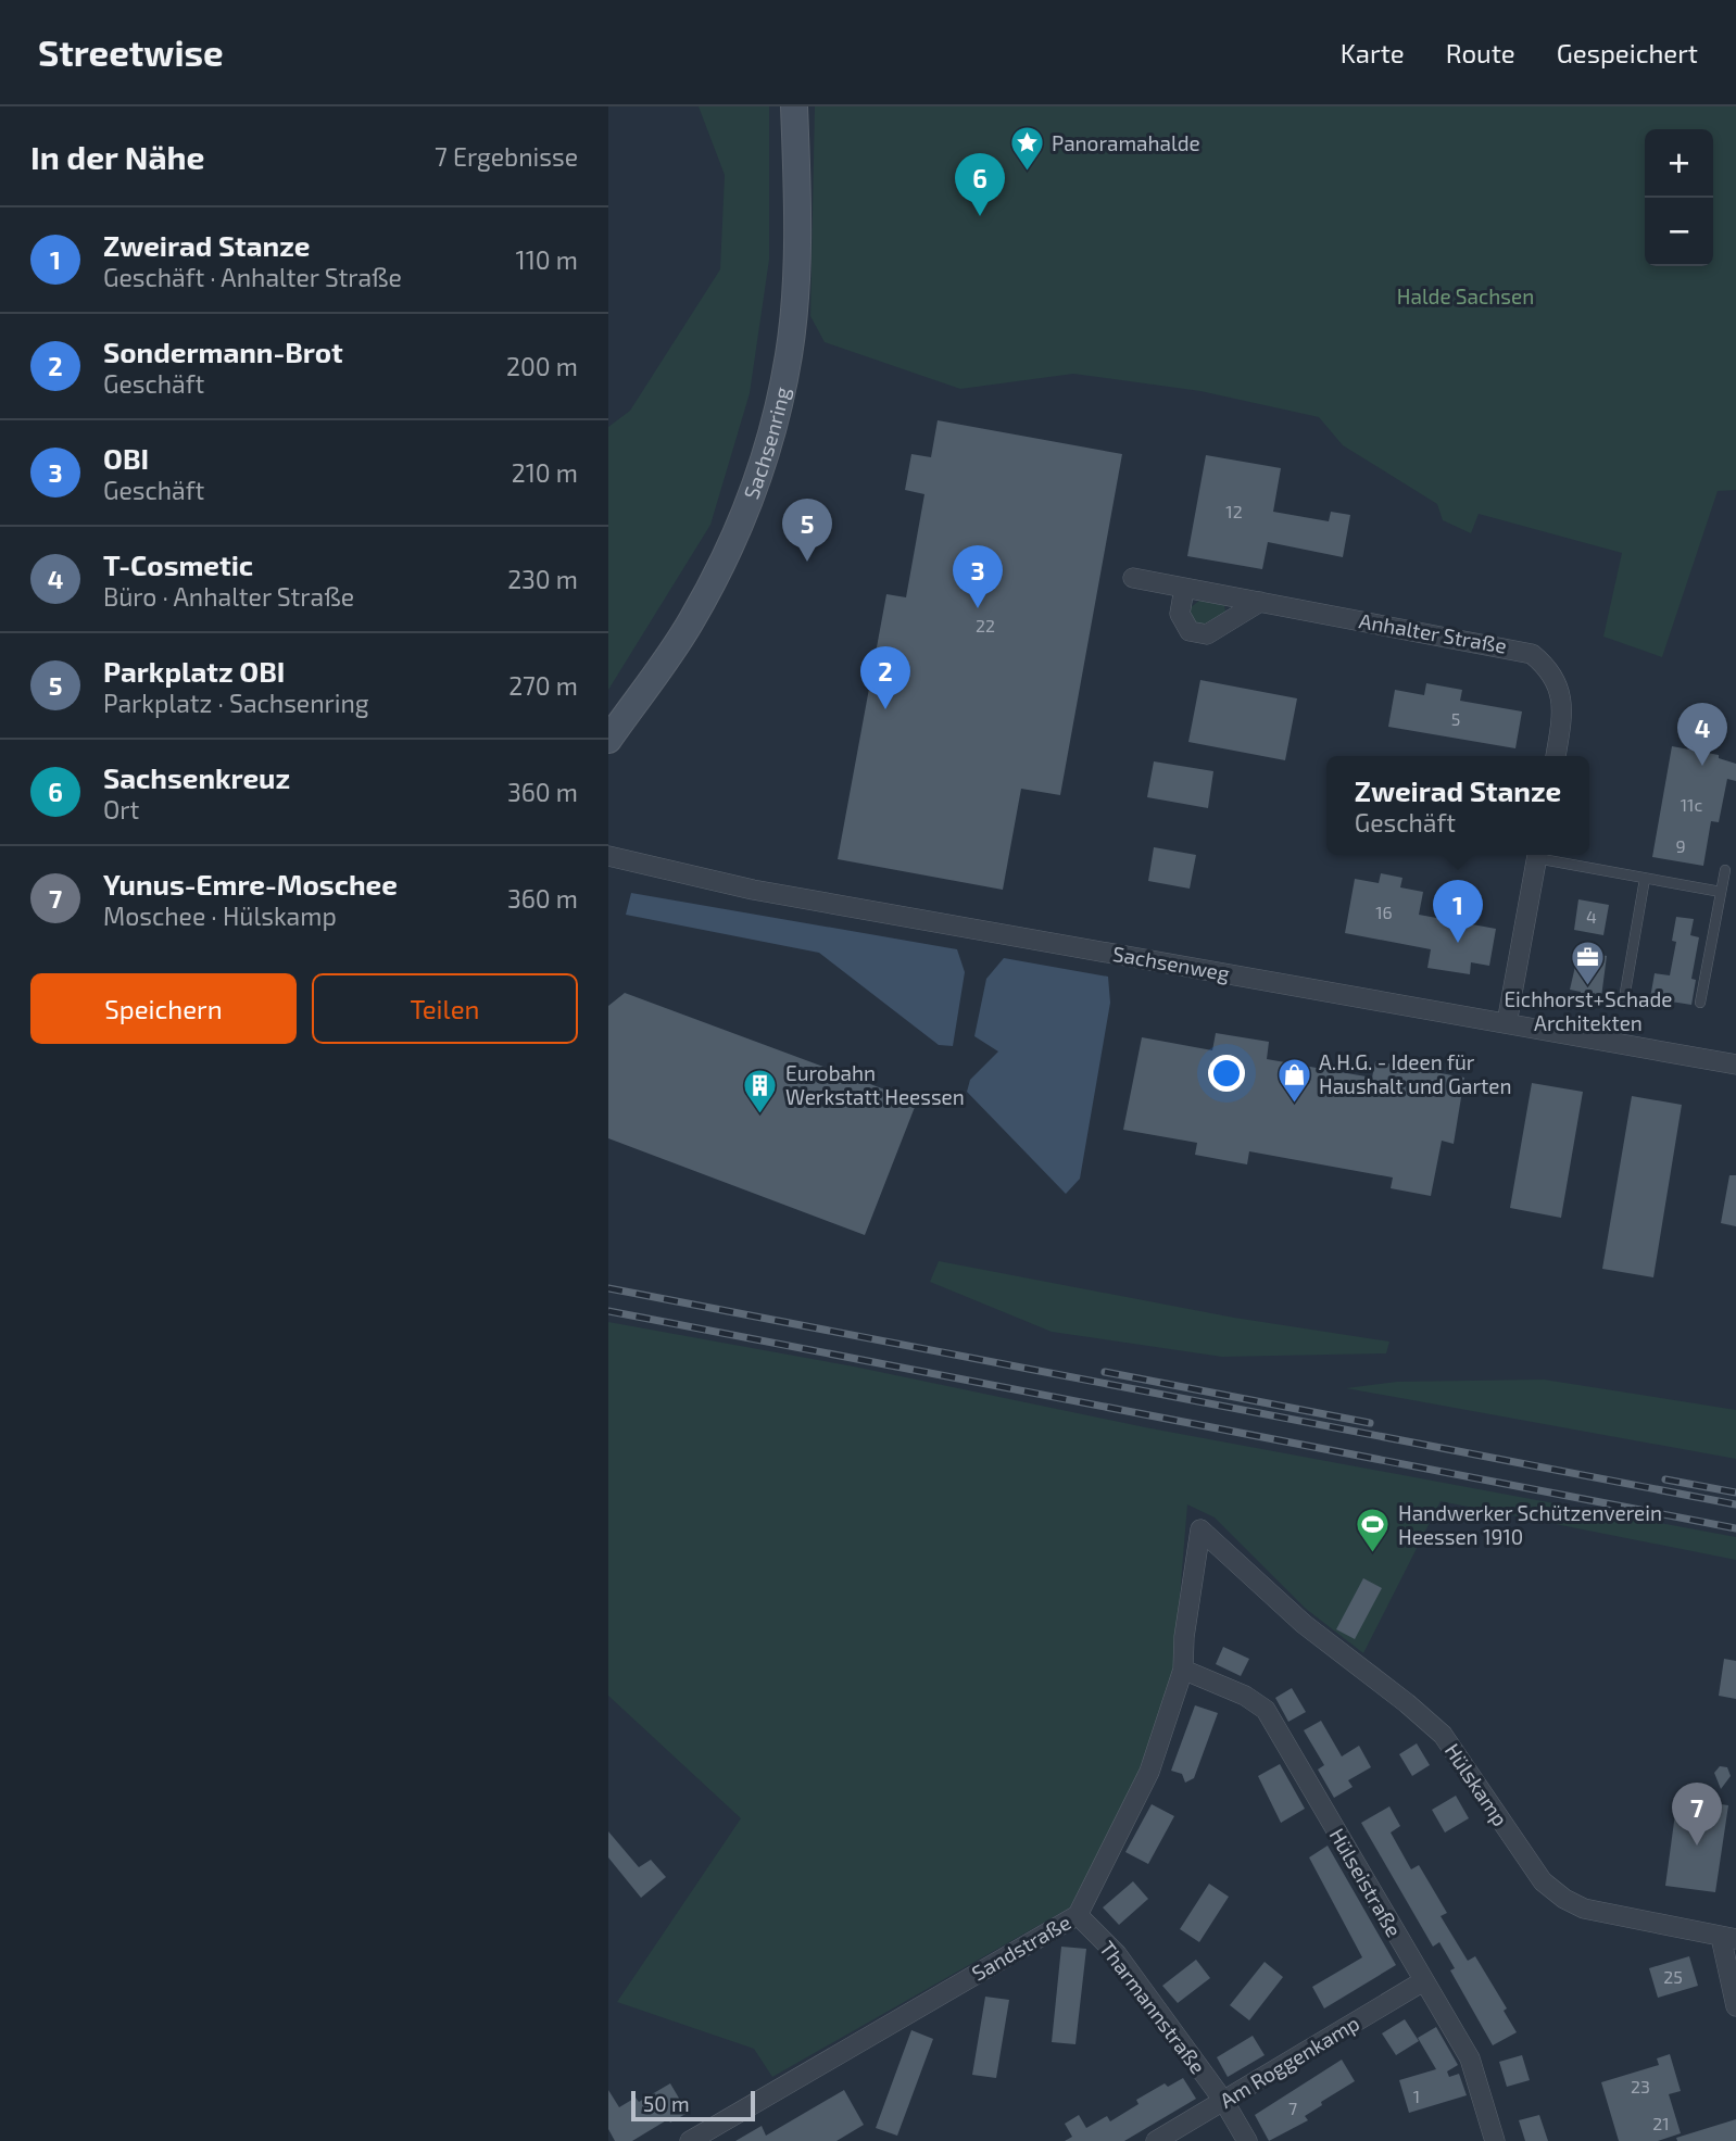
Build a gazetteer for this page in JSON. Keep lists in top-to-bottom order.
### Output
{
  "streets": {
    "street": [
      "Sachsenring",
      "Anhalter Straße",
      "Sachsenweg",
      "Hülskamp",
      "Hülseistraße",
      "Sandstraße",
      "Tharmannstraße",
      "Am Roggenkamp"
    ]
  },
  "crossings": [
    ["Hülskamp", "Sandstraße"],
    ["Hülseistraße", "Sandstraße"],
    ["Hülseistraße", "Am Roggenkamp"],
    ["Sandstraße", "Tharmannstraße"],
    ["Tharmannstraße", "Am Roggenkamp"]
  ],
  "parks": ["Halde Sachsen"],
  "places": {
    "place": ["Panoramahalde"],
    "office": ["Eichhorst+Schade Architekten"],
    "shop": ["A.H.G. - Ideen für Haushalt und Garten"],
    "building": ["Eurobahn Werkstatt Heessen"],
    "sports": ["Handwerker Schützenverein Heessen 1910"]
  },
  "house_numbers": [
    "12",
    "22",
    "5",
    "11c",
    "9",
    "16",
    "4",
    "25",
    "23",
    "1",
    "7",
    "21"
  ],
  "scale_bar": "50 m",
  "page": {
    "header": "Streetwise",
    "nav": ["Karte", "Route", "Gespeichert"],
    "heading": ["In der Nähe", "7 Ergebnisse"],
    "map_buttons": ["+", "−"],
    "pins": [
      "6",
      "5",
      "3",
      "2",
      "4",
      "1",
      "7"
    ],
    "list": [
      {
        "mark": "1",
        "name": "Zweirad Stanze",
        "note": "Geschäft · Anhalter Straße",
        "value": "110 m"
      },
      {
        "mark": "2",
        "name": "Sondermann-Brot",
        "note": "Geschäft",
        "value": "200 m"
      },
      {
        "mark": "3",
        "name": "OBI",
        "note": "Geschäft",
        "value": "210 m"
      },
      {
        "mark": "4",
        "name": "T-Cosmetic",
        "note": "Büro · Anhalter Straße",
        "value": "230 m"
      },
      {
        "mark": "5",
        "name": "Parkplatz OBI",
        "note": "Parkplatz · Sachsenring",
        "value": "270 m"
      },
      {
        "mark": "6",
        "name": "Sachsenkreuz",
        "note": "Ort",
        "value": "360 m"
      },
      {
        "mark": "7",
        "name": "Yunus-Emre-Moschee",
        "note": "Moschee · Hülskamp",
        "value": "360 m"
      }
    ],
    "popup": ["Zweirad Stanze", "Geschäft"],
    "buttons": ["Speichern", "Teilen"],
    "scale": "50 m"
  }
}
